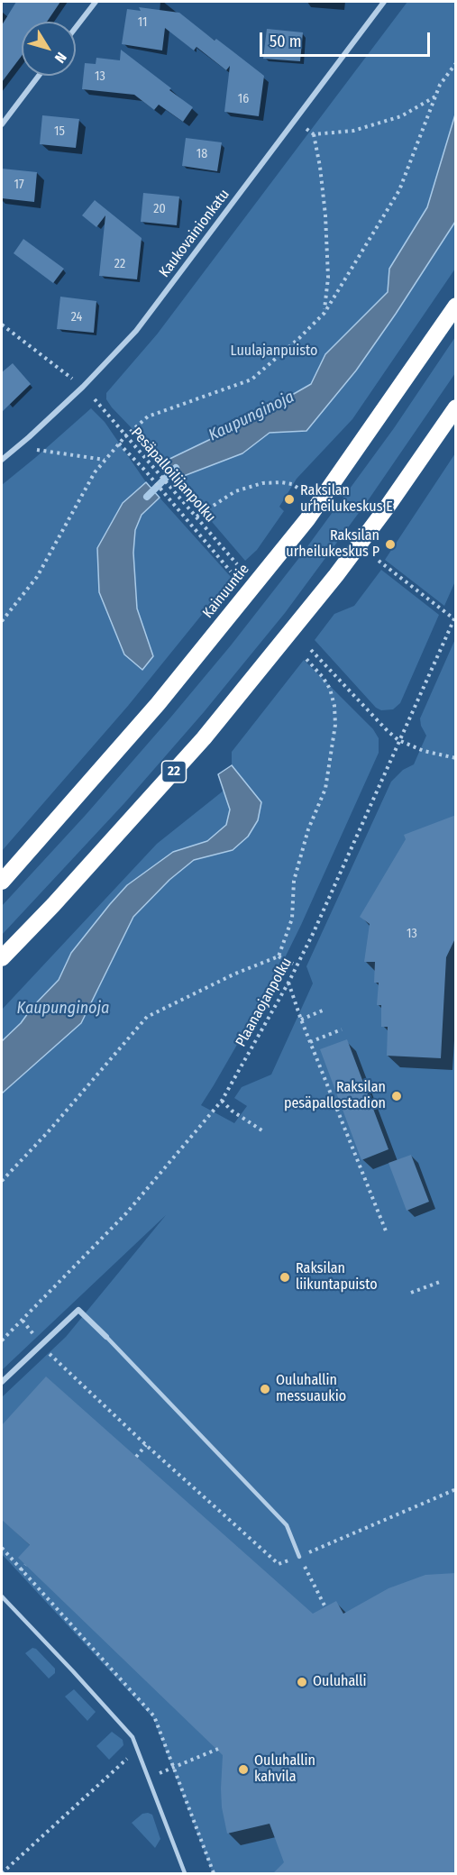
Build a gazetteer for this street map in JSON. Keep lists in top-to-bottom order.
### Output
{
  "streets": {
    "highway": ["Kainuuntie", "22"],
    "street": ["Kaukovainionkatu"],
    "path": ["Pesäpalloilijanpolku", "Plaanaojanpolku"]
  },
  "water": ["Kaupunginoja"],
  "parks": ["Luulajanpuisto"],
  "places": [
    "Raksilan urheilukeskus E",
    "Raksilan urheilukeskus P",
    "Raksilan pesäpallostadion",
    "Raksilan liikuntapuisto",
    "Ouluhallin messuaukio",
    "Ouluhalli",
    "Ouluhallin kahvila"
  ],
  "house_numbers": [
    "11",
    "13",
    "16",
    "15",
    "18",
    "17",
    "20",
    "22",
    "24",
    "13"
  ],
  "scale_bar": "50 m",
  "north": "bottom right"
}
